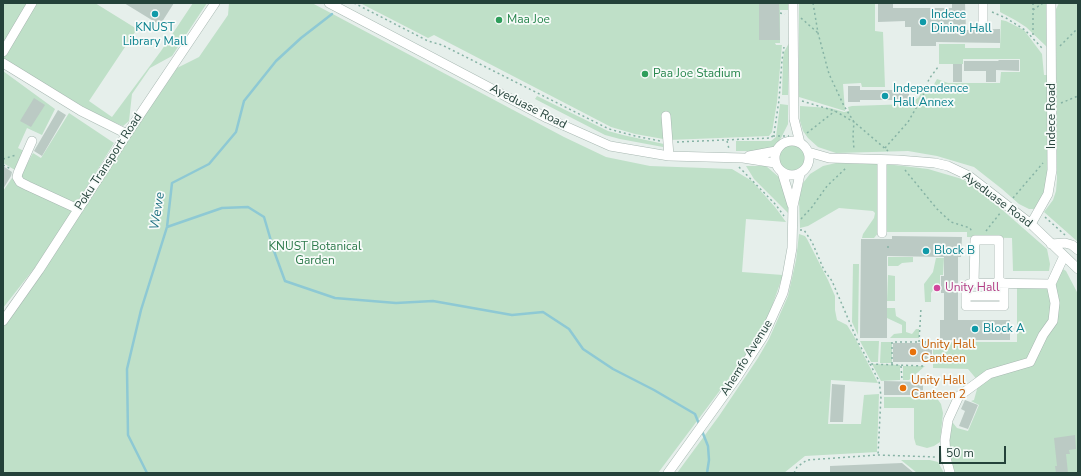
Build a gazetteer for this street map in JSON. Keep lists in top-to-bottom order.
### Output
{
  "streets": {
    "street": [
      "Ayeduase Road",
      "Indece Road",
      "Poku Transport Road",
      "Ahemfo Avenue"
    ]
  },
  "crossings": [
    ["Ayeduase Road", "Indece Road"],
    ["Ayeduase Road", "Ahemfo Avenue"]
  ],
  "water": ["Wewe"],
  "parks": ["KNUST Botanical Garden"],
  "places": [
    "KNUST Library Mall",
    "Maa Joe",
    "Indece Dining Hall",
    "Paa Joe Stadium",
    "Independence Hall Annex",
    "Block B",
    "Unity Hall",
    "Block A",
    "Unity Hall Canteen",
    "Unity Hall Canteen 2"
  ],
  "scale_bar": "50 m"
}
